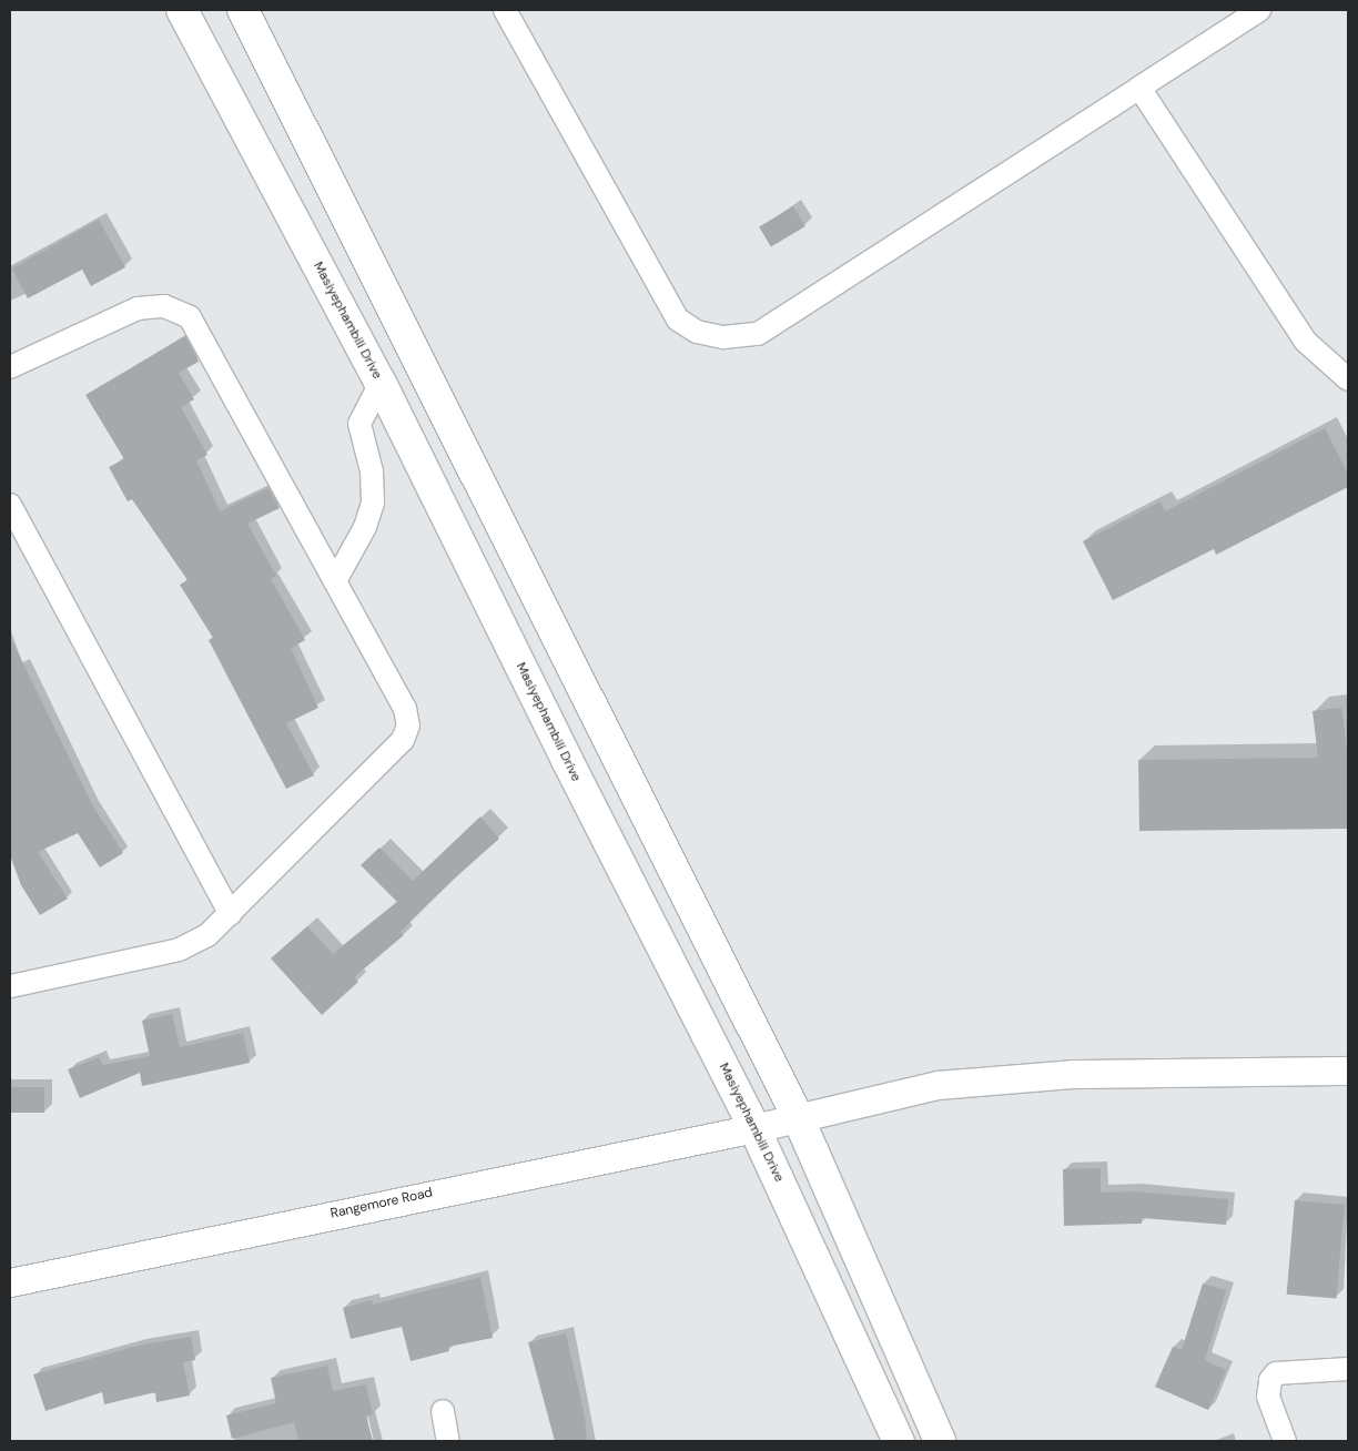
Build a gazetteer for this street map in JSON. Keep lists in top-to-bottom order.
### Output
{
  "streets": {
    "main road": ["Masiyephambili Drive"],
    "street": ["Rangemore Road"]
  },
  "crossings": [
    ["Masiyephambili Drive", "Rangemore Road"]
  ]
}
